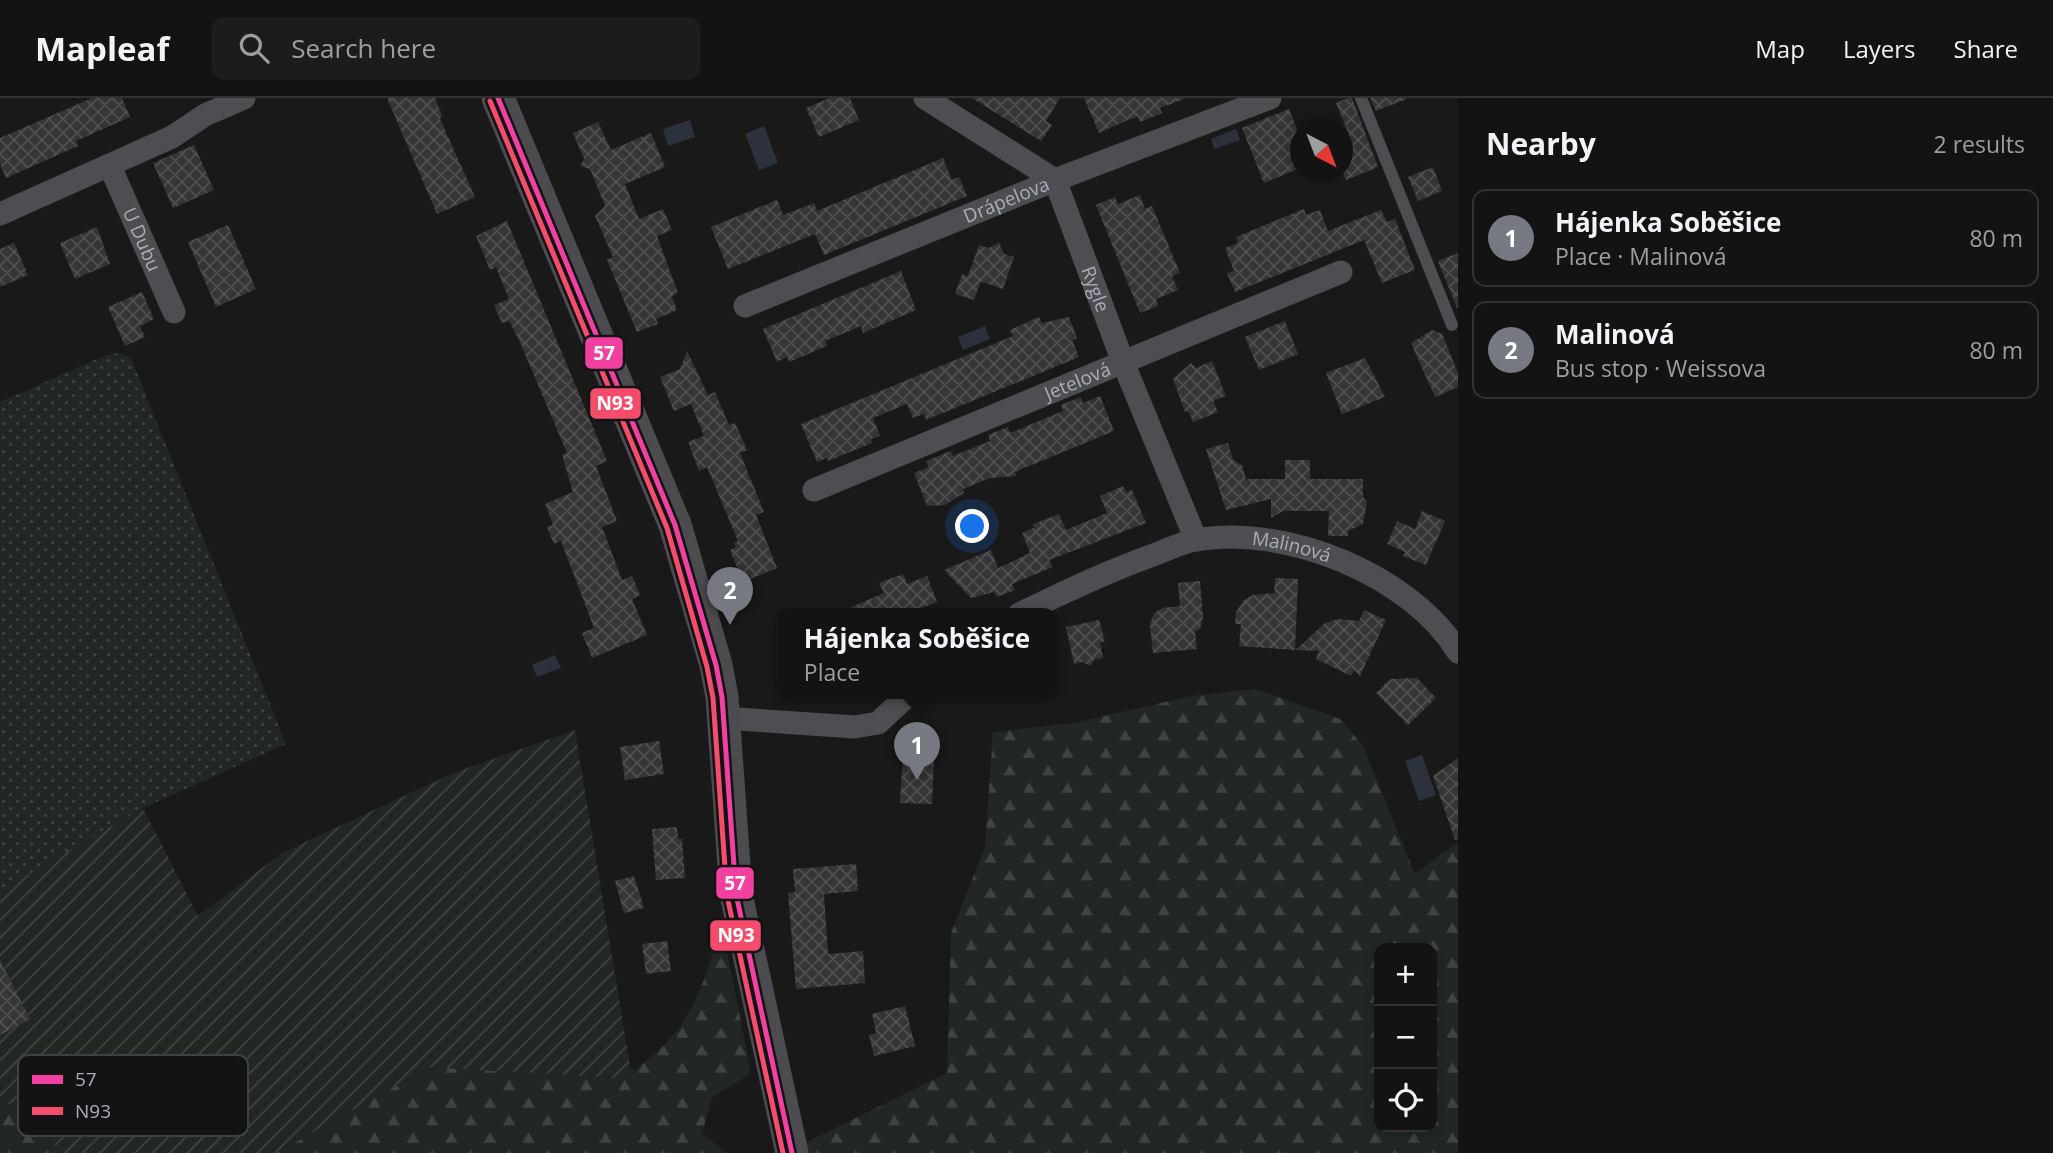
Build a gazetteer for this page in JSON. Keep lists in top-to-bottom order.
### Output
{
  "streets": {
    "street": [
      "Drápelova",
      "U Dubu",
      "Rygle",
      "Jetelová",
      "Malinová"
    ]
  },
  "crossings": [
    ["Drápelova", "Rygle"],
    ["Rygle", "Jetelová"],
    ["Rygle", "Malinová"]
  ],
  "lines": ["transit line 57", "transit line N93"],
  "legend": ["57", "N93"],
  "north": "bottom right",
  "page": {
    "header": "Mapleaf",
    "search": "Search here",
    "nav": ["Map", "Layers", "Share"],
    "heading": ["Nearby", "2 results"],
    "list": [
      {
        "mark": "1",
        "name": "Hájenka Soběšice",
        "note": "Place · Malinová",
        "value": "80 m"
      },
      {
        "mark": "2",
        "name": "Malinová",
        "note": "Bus stop · Weissova",
        "value": "80 m"
      }
    ],
    "pins": ["2", "1"],
    "popup": ["Hájenka Soběšice", "Place"],
    "map_buttons": ["+", "−"]
  }
}
